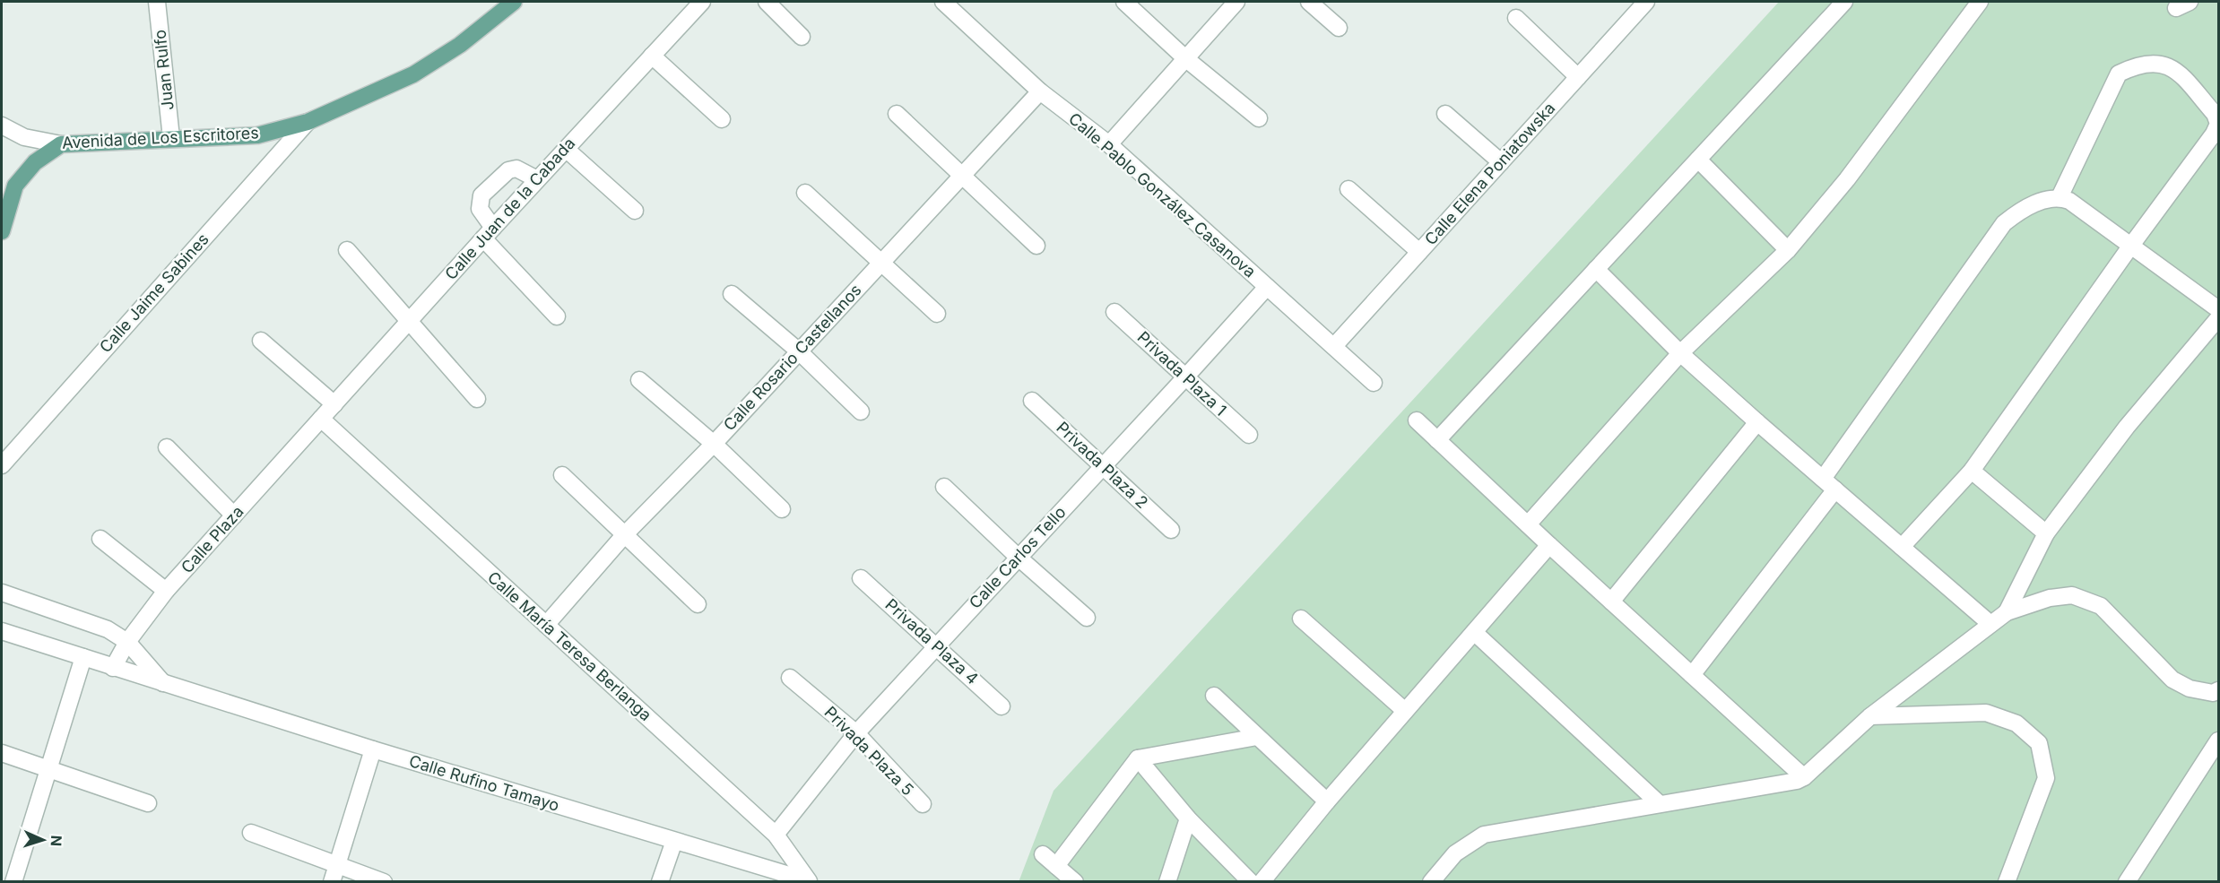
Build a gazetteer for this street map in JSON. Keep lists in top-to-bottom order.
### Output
{
  "streets": {
    "main road": ["Avenida de Los Escritores"],
    "street": [
      "Juan Rulfo",
      "Calle Elena Poniatowska",
      "Calle Pablo González Casanova",
      "Calle Juan de la Cabada",
      "Calle Jaime Sabines",
      "Calle Rosario Castellanos",
      "Privada Plaza 1",
      "Privada Plaza 2",
      "Calle Plaza",
      "Calle Carlos Tello",
      "Privada Plaza 4",
      "Calle María Teresa Berlanga",
      "Privada Plaza 5",
      "Calle Rufino Tamayo"
    ]
  },
  "crossings": [
    ["Juan Rulfo", "Avenida de Los Escritores"],
    ["Avenida de Los Escritores", "Calle Jaime Sabines"],
    ["Calle Elena Poniatowska", "Calle Pablo González Casanova"],
    ["Calle Pablo González Casanova", "Calle Rosario Castellanos"],
    ["Calle Pablo González Casanova", "Calle Carlos Tello"],
    ["Calle Juan de la Cabada", "Calle Plaza"],
    ["Calle Juan de la Cabada", "Calle María Teresa Berlanga"],
    ["Calle Rosario Castellanos", "Calle María Teresa Berlanga"],
    ["Privada Plaza 1", "Calle Carlos Tello"],
    ["Privada Plaza 2", "Calle Carlos Tello"],
    ["Calle Plaza", "Calle María Teresa Berlanga"],
    ["Calle Plaza", "Calle Rufino Tamayo"],
    ["Calle Carlos Tello", "Privada Plaza 4"],
    ["Calle Carlos Tello", "Calle María Teresa Berlanga"],
    ["Calle Carlos Tello", "Privada Plaza 5"],
    ["Calle María Teresa Berlanga", "Calle Rufino Tamayo"]
  ],
  "north": "right"
}
